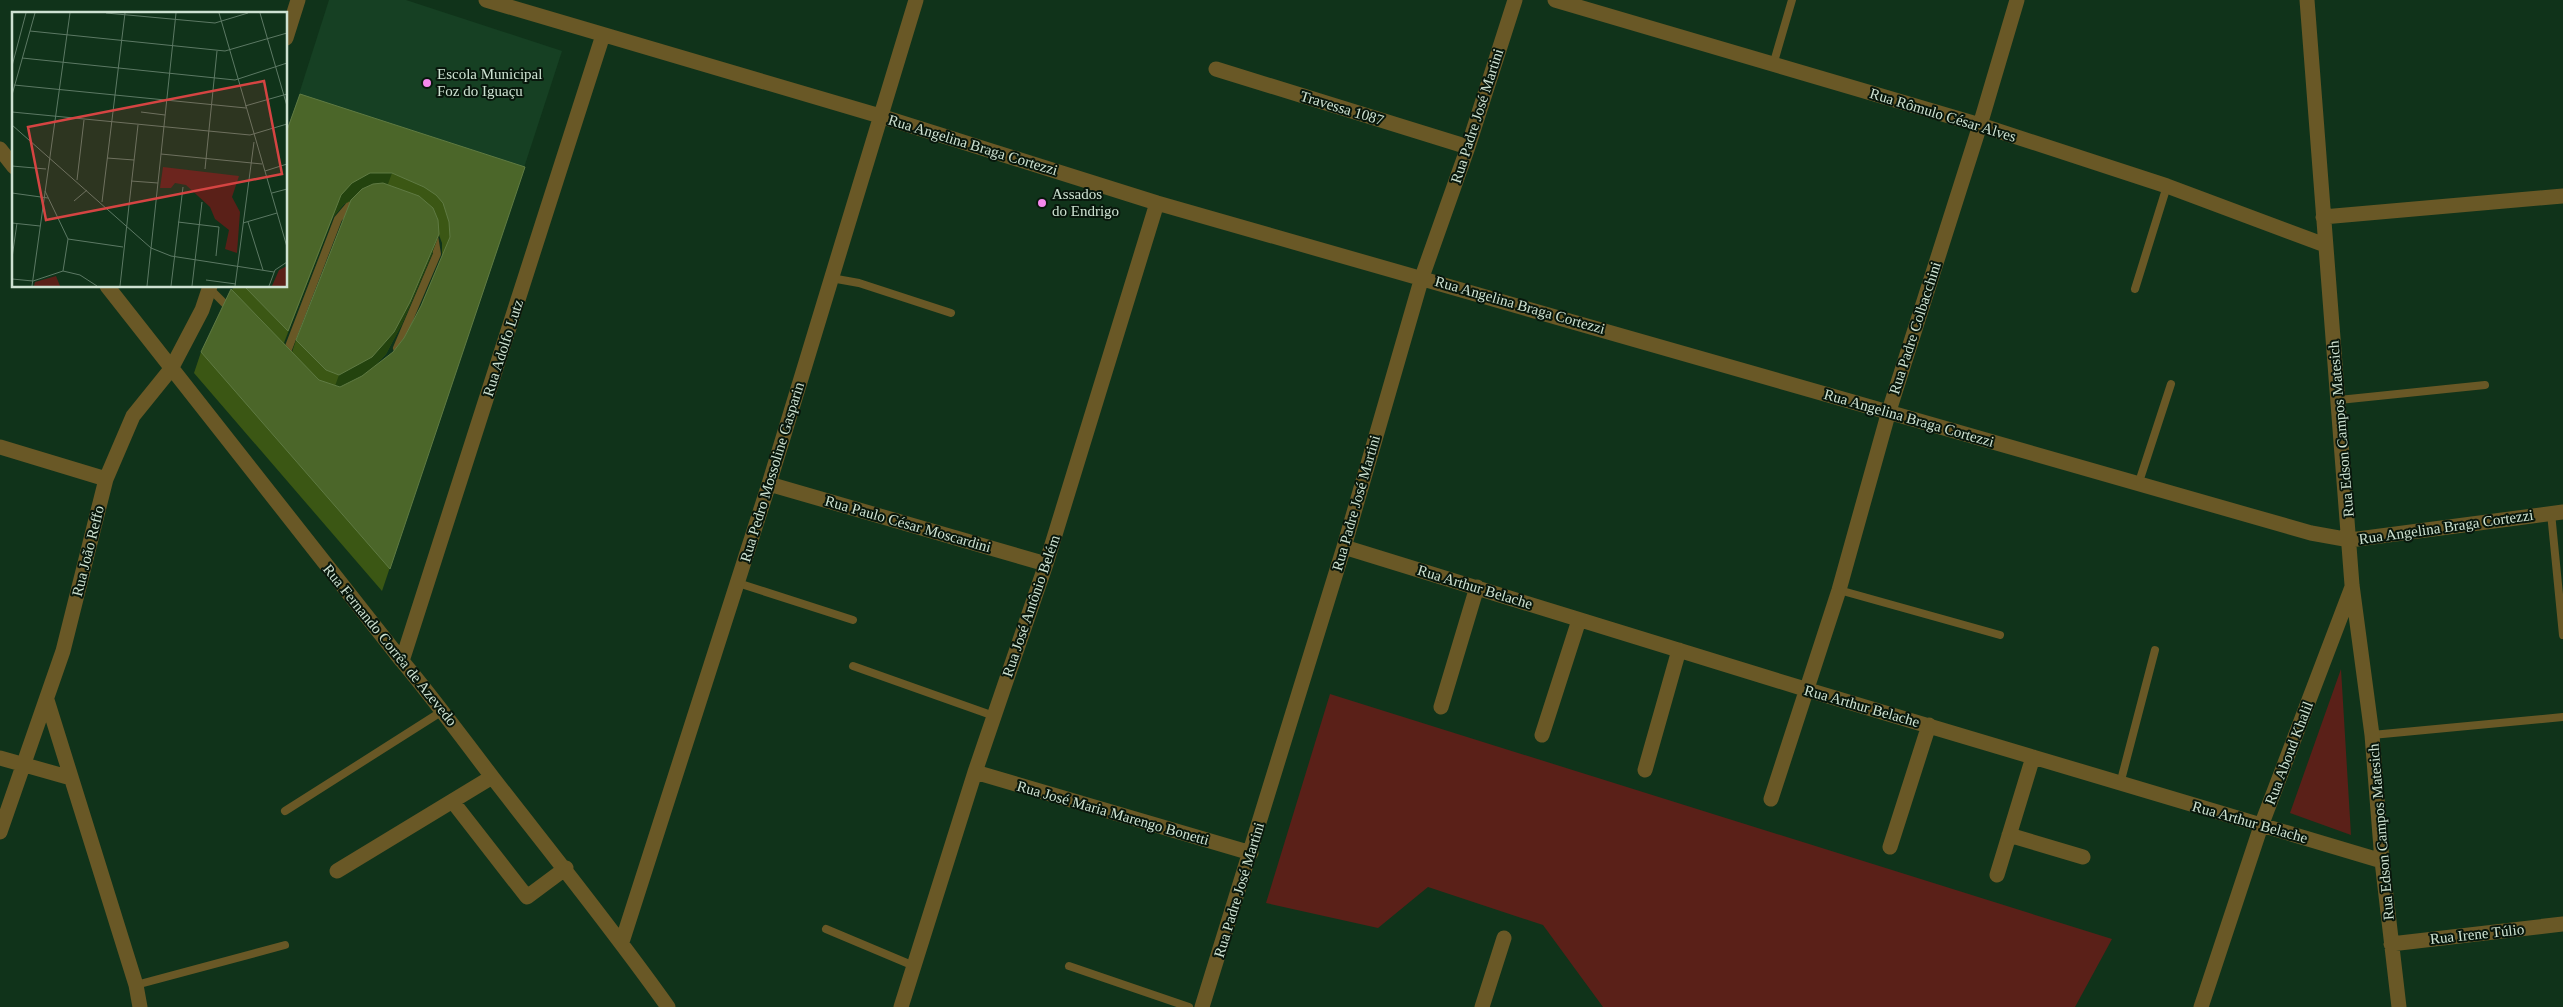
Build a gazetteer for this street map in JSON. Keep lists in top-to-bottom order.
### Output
{
  "streets": {
    "street": [
      "Travessa 1087",
      "Rua Rômulo César Alves",
      "Rua Padre José Martini",
      "Rua Angelina Braga Cortezzi",
      "Rua Padre Colbacchini",
      "Rua Adolfo Lutz",
      "Rua Edson Campos Matesich",
      "Rua Pedro Mossoline Gasparin",
      "Rua Paulo César Moscardini",
      "Rua João Reffo",
      "Rua Arthur Belache",
      "Rua José Antônio Belém",
      "Rua Fernando Corrêa de Azevedo",
      "Rua Aboud Khalil",
      "Rua José Maria Marengo Bonetti",
      "Rua Irene Túlio"
    ]
  },
  "crossings": [
    ["Travessa 1087", "Rua Padre José Martini"],
    ["Rua Rômulo César Alves", "Rua Padre Colbacchini"],
    ["Rua Rômulo César Alves", "Rua Edson Campos Matesich"],
    ["Rua Padre José Martini", "Rua Angelina Braga Cortezzi"],
    ["Rua Padre José Martini", "Rua Arthur Belache"],
    ["Rua Padre José Martini", "Rua José Maria Marengo Bonetti"],
    ["Rua Angelina Braga Cortezzi", "Rua Padre Colbacchini"],
    ["Rua Angelina Braga Cortezzi", "Rua Adolfo Lutz"],
    ["Rua Angelina Braga Cortezzi", "Rua Edson Campos Matesich"],
    ["Rua Angelina Braga Cortezzi", "Rua Pedro Mossoline Gasparin"],
    ["Rua Angelina Braga Cortezzi", "Rua José Antônio Belém"],
    ["Rua Padre Colbacchini", "Rua Arthur Belache"],
    ["Rua Adolfo Lutz", "Rua Fernando Corrêa de Azevedo"],
    ["Rua Edson Campos Matesich", "Rua Arthur Belache"],
    ["Rua Edson Campos Matesich", "Rua Aboud Khalil"],
    ["Rua Edson Campos Matesich", "Rua Irene Túlio"],
    ["Rua Pedro Mossoline Gasparin", "Rua Paulo César Moscardini"],
    ["Rua Pedro Mossoline Gasparin", "Rua Fernando Corrêa de Azevedo"],
    ["Rua Paulo César Moscardini", "Rua José Antônio Belém"],
    ["Rua João Reffo", "Rua Fernando Corrêa de Azevedo"],
    ["Rua Arthur Belache", "Rua Aboud Khalil"],
    ["Rua José Antônio Belém", "Rua José Maria Marengo Bonetti"]
  ],
  "places": ["Escola Municipal Foz do Iguaçu", "Assados do Endrigo"]
}
